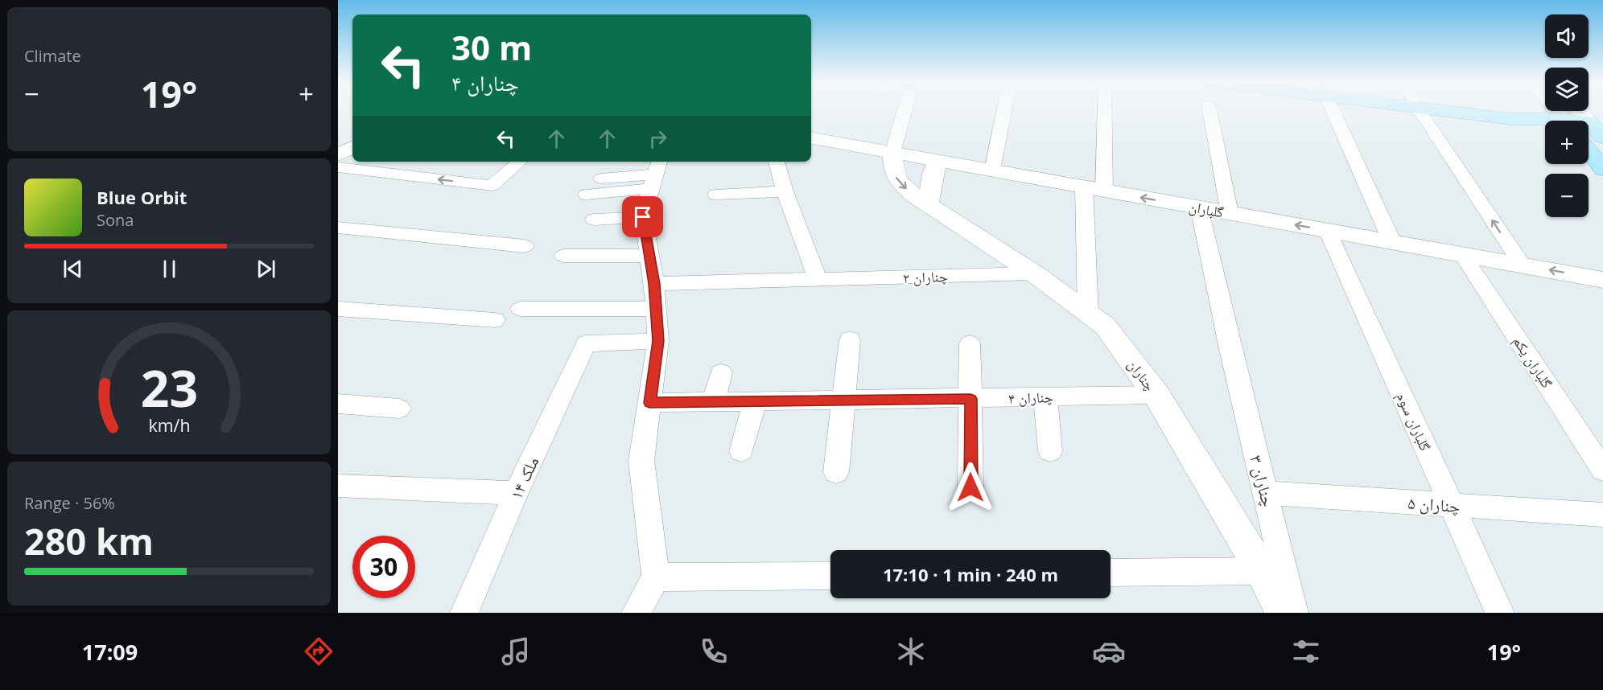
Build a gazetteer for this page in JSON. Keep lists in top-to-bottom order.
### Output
{
  "streets": {
    "street": [
      "گلباران",
      "۲ چناران",
      "گلباران یکم",
      "چناران",
      "۴ چناران",
      "گلباران سوم",
      "ملک ۱۴",
      "چناران ۳",
      "۵ چناران"
    ]
  },
  "crossings": [
    ["گلباران", "گلباران یکم"],
    ["گلباران", "چناران"],
    ["گلباران", "گلباران سوم"],
    ["گلباران", "چناران ۳"],
    ["۲ چناران", "چناران"],
    ["چناران", "۴ چناران"],
    ["گلباران سوم", "۵ چناران"],
    ["چناران ۳", "۵ چناران"]
  ],
  "one_way": ["گلباران"],
  "page": {
    "tile": [
      "Climate",
      ["Range · 56%", "280 km"]
    ],
    "map_buttons": ["+", "−"],
    "turn": ["30 m", "۴ چناران"],
    "heat": ["−", "19°", "+"],
    "song": ["Blue Orbit", "Sona"],
    "limit": "30",
    "trip": "17:10 · 1 min · 240 m",
    "tabs": ["17:09", "19°"],
    "gauge": ["23", "km/h"]
  }
}
